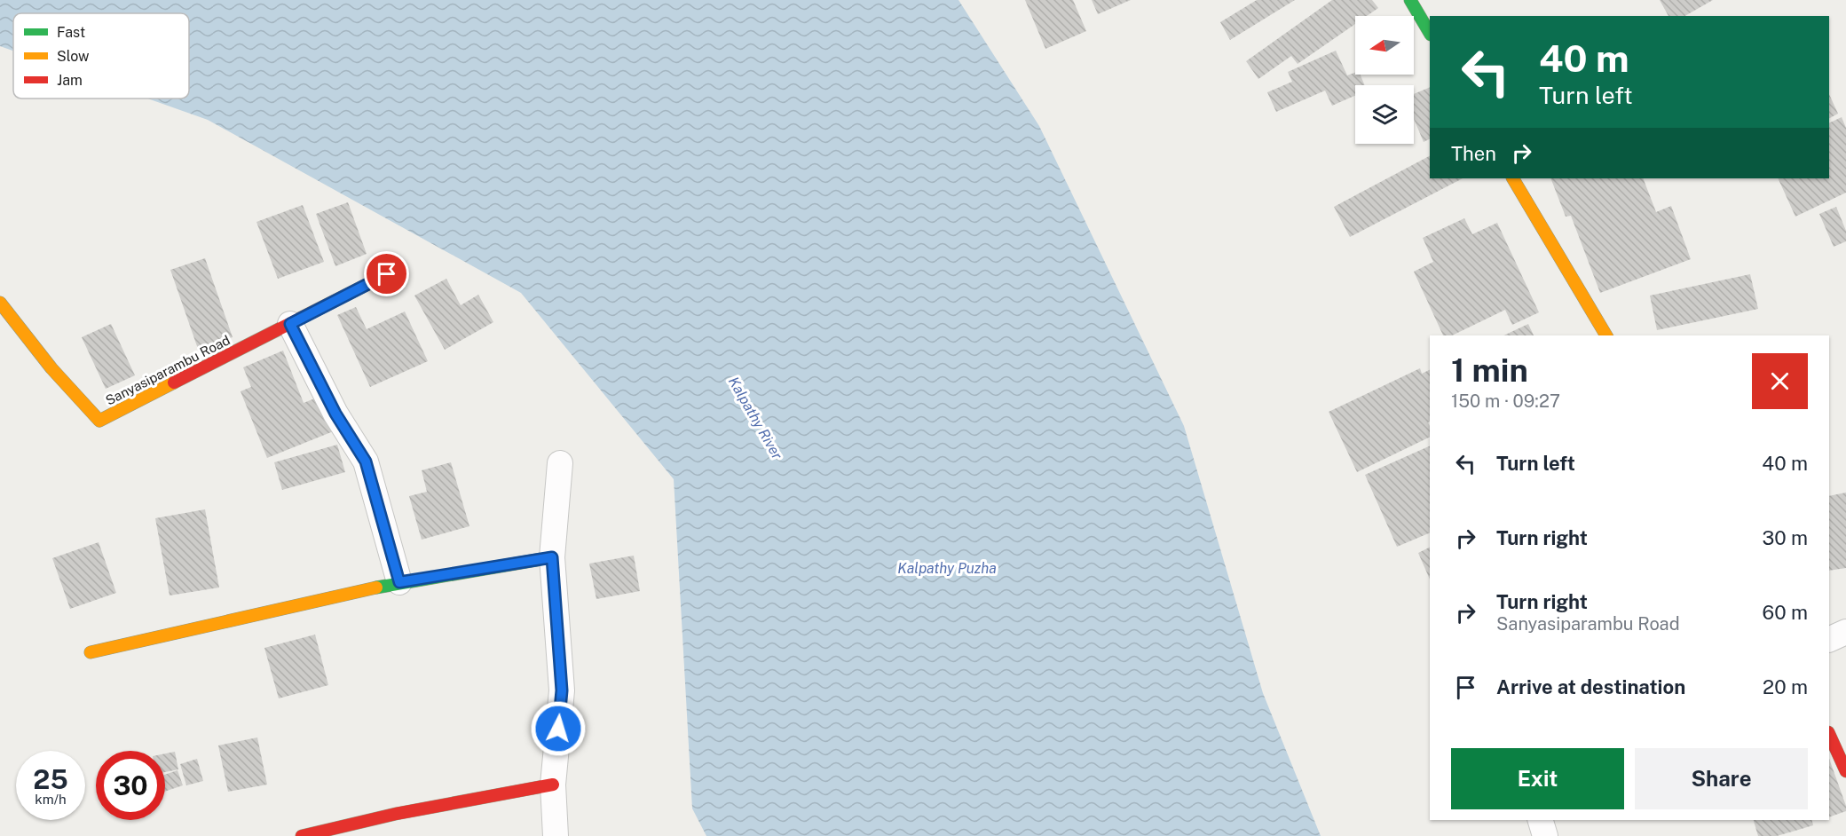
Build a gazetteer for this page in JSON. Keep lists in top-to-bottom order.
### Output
{
  "streets": {
    "street": ["Sanyasiparambu Road"]
  },
  "water": ["Kalpathy River", "Kalpathy Puzha"],
  "legend": ["Fast", "Slow", "Jam"],
  "north": "left",
  "page": {
    "turn": ["40 m", "Turn left"],
    "then": "Then",
    "heading": ["1 min", "150 m · 09:27"],
    "list": [
      {
        "name": "Turn left",
        "value": "40 m"
      },
      {
        "name": "Turn right",
        "value": "30 m"
      },
      {
        "name": "Turn right",
        "note": "Sanyasiparambu Road",
        "value": "60 m"
      },
      {
        "name": "Arrive at destination",
        "value": "20 m"
      }
    ],
    "buttons": ["Exit", "Share"],
    "speed": "25 km/h",
    "limit": "30"
  }
}
